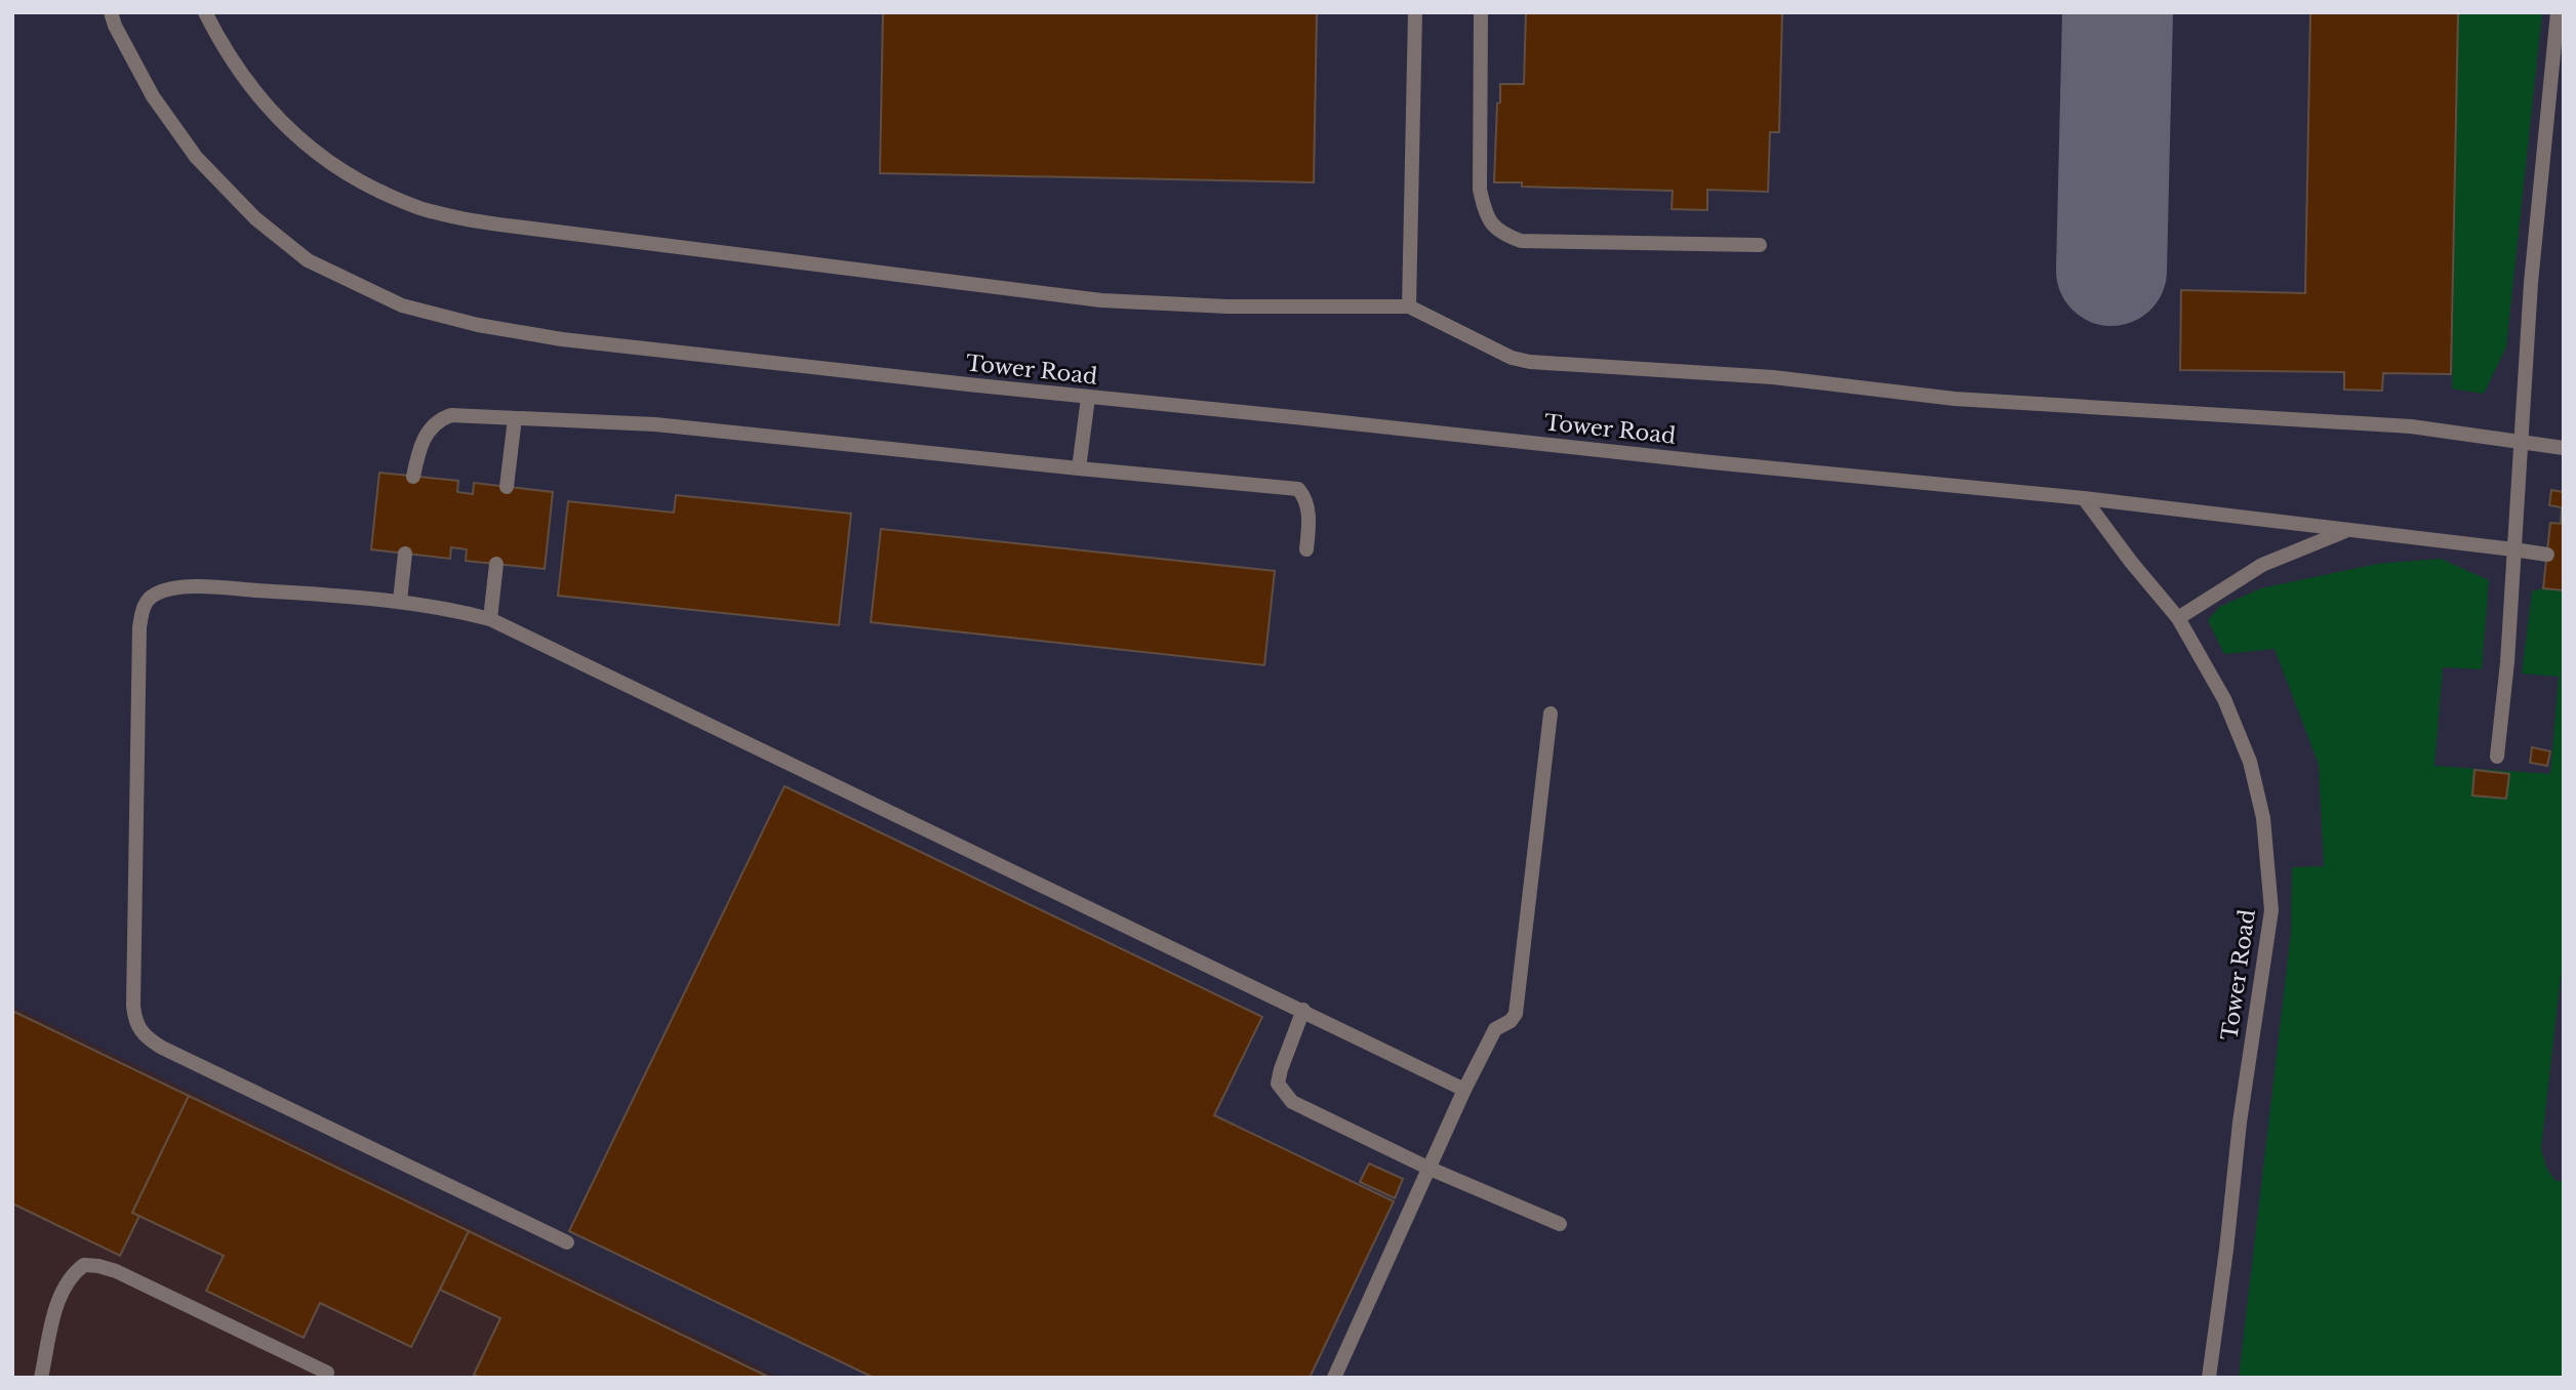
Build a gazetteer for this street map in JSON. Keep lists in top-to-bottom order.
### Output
{
  "streets": {
    "street": ["Tower Road"]
  }
}
